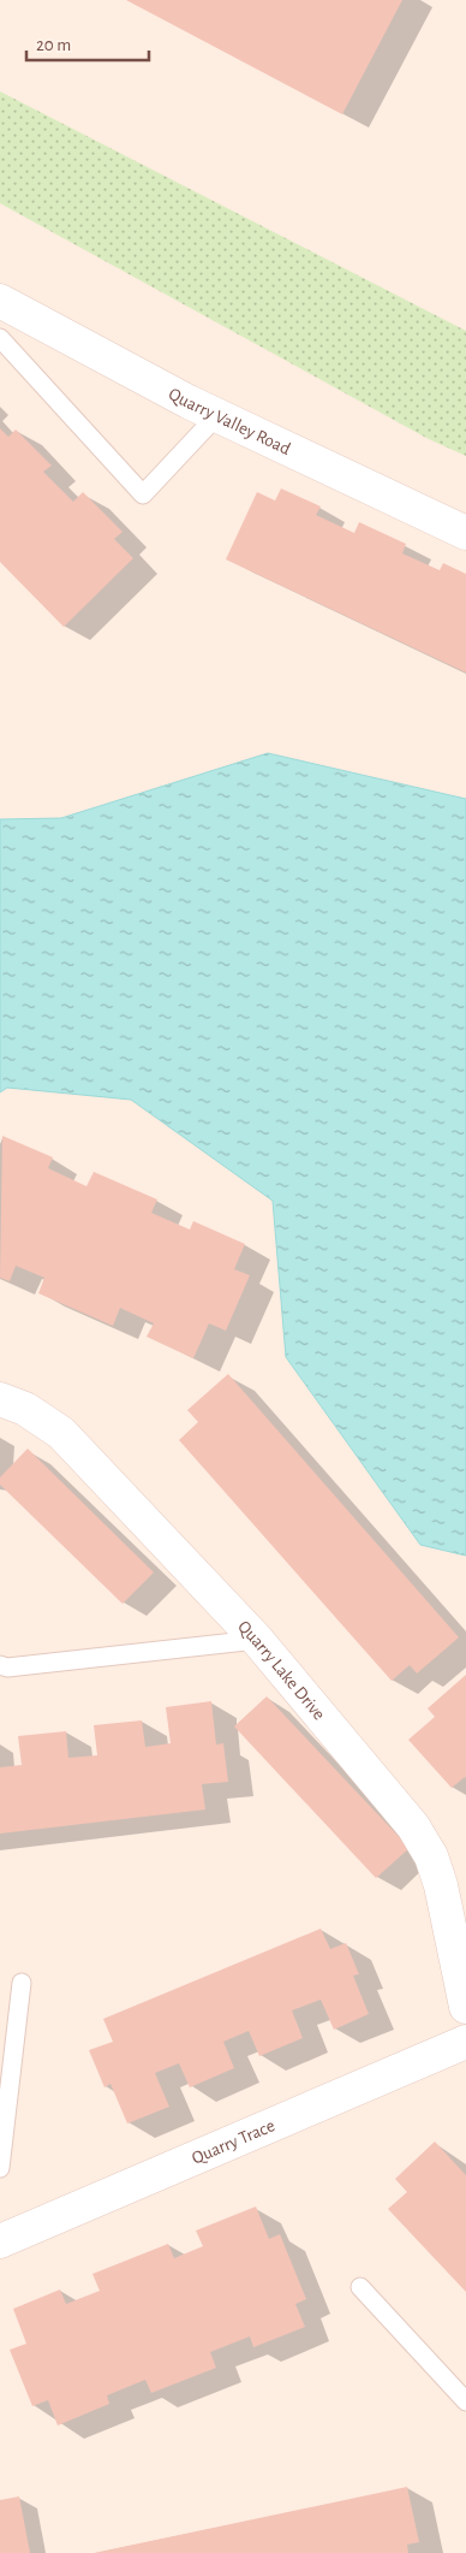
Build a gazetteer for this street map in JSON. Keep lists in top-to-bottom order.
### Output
{
  "streets": {
    "street": ["Quarry Valley Road", "Quarry Lake Drive", "Quarry Trace"]
  },
  "scale_bar": "20 m"
}
